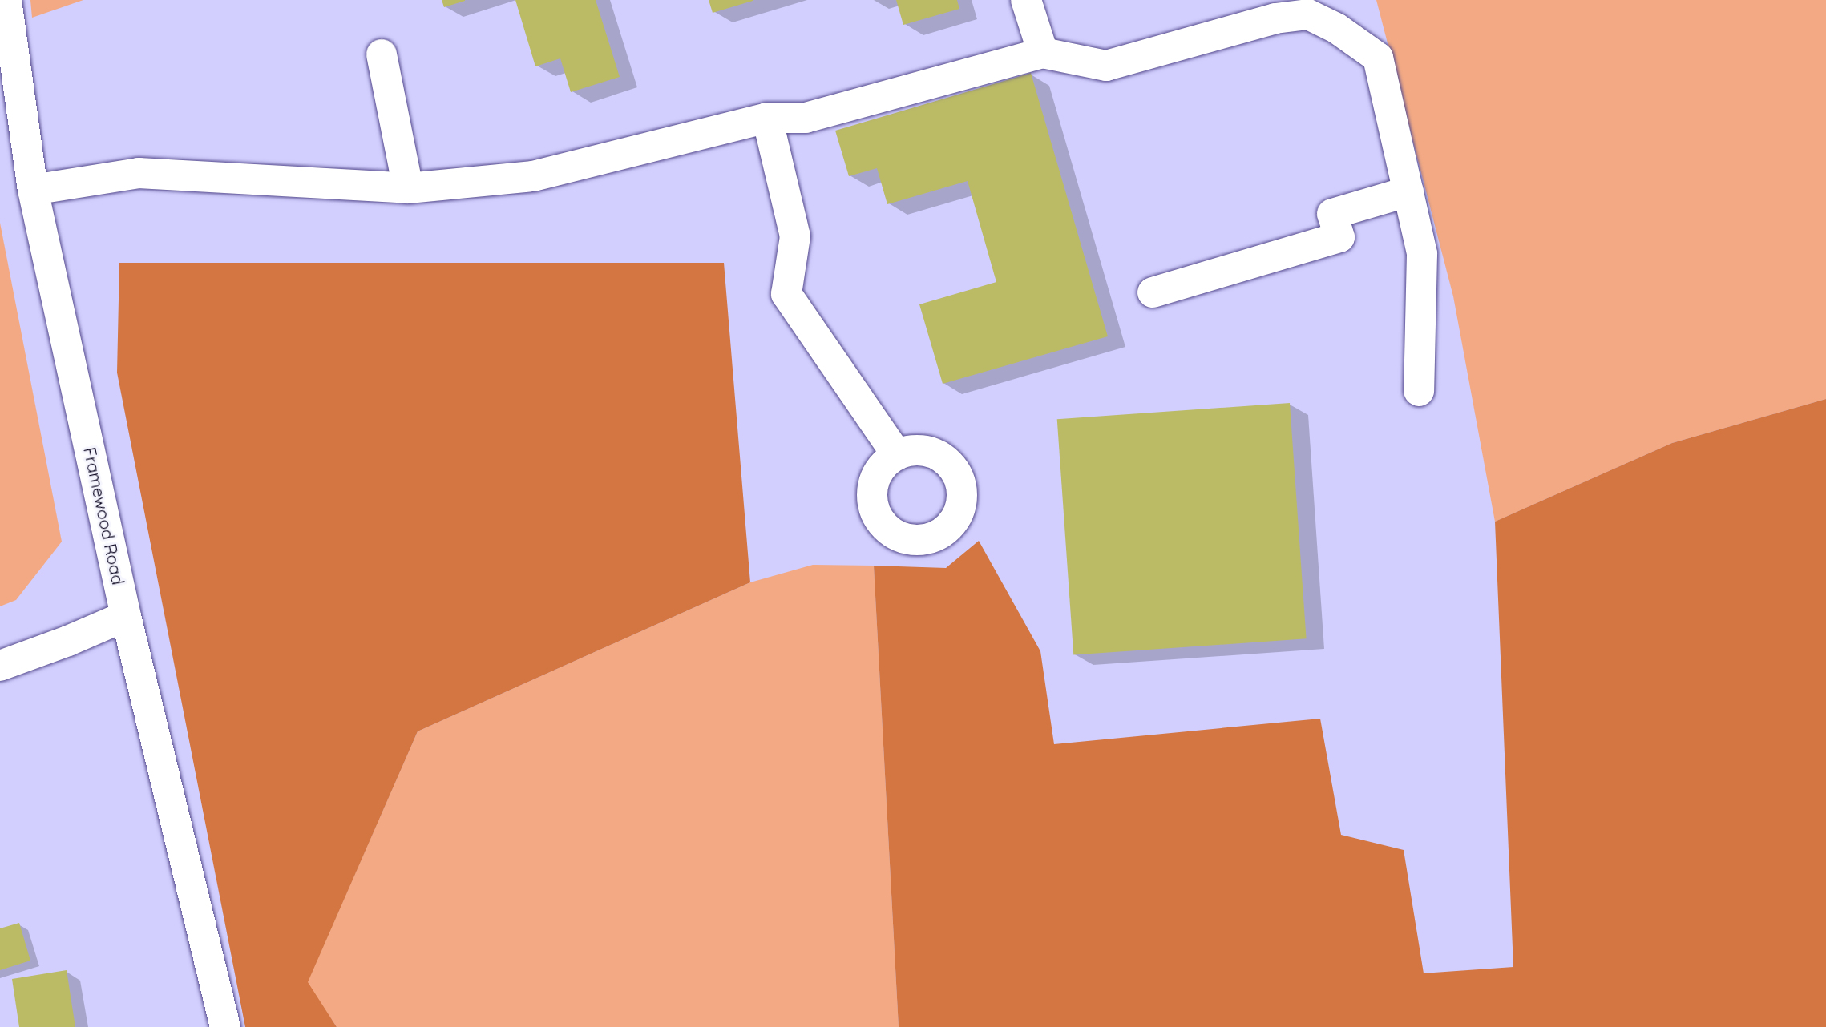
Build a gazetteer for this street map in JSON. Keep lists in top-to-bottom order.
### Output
{
  "streets": {
    "street": ["Framewood Road"]
  }
}
